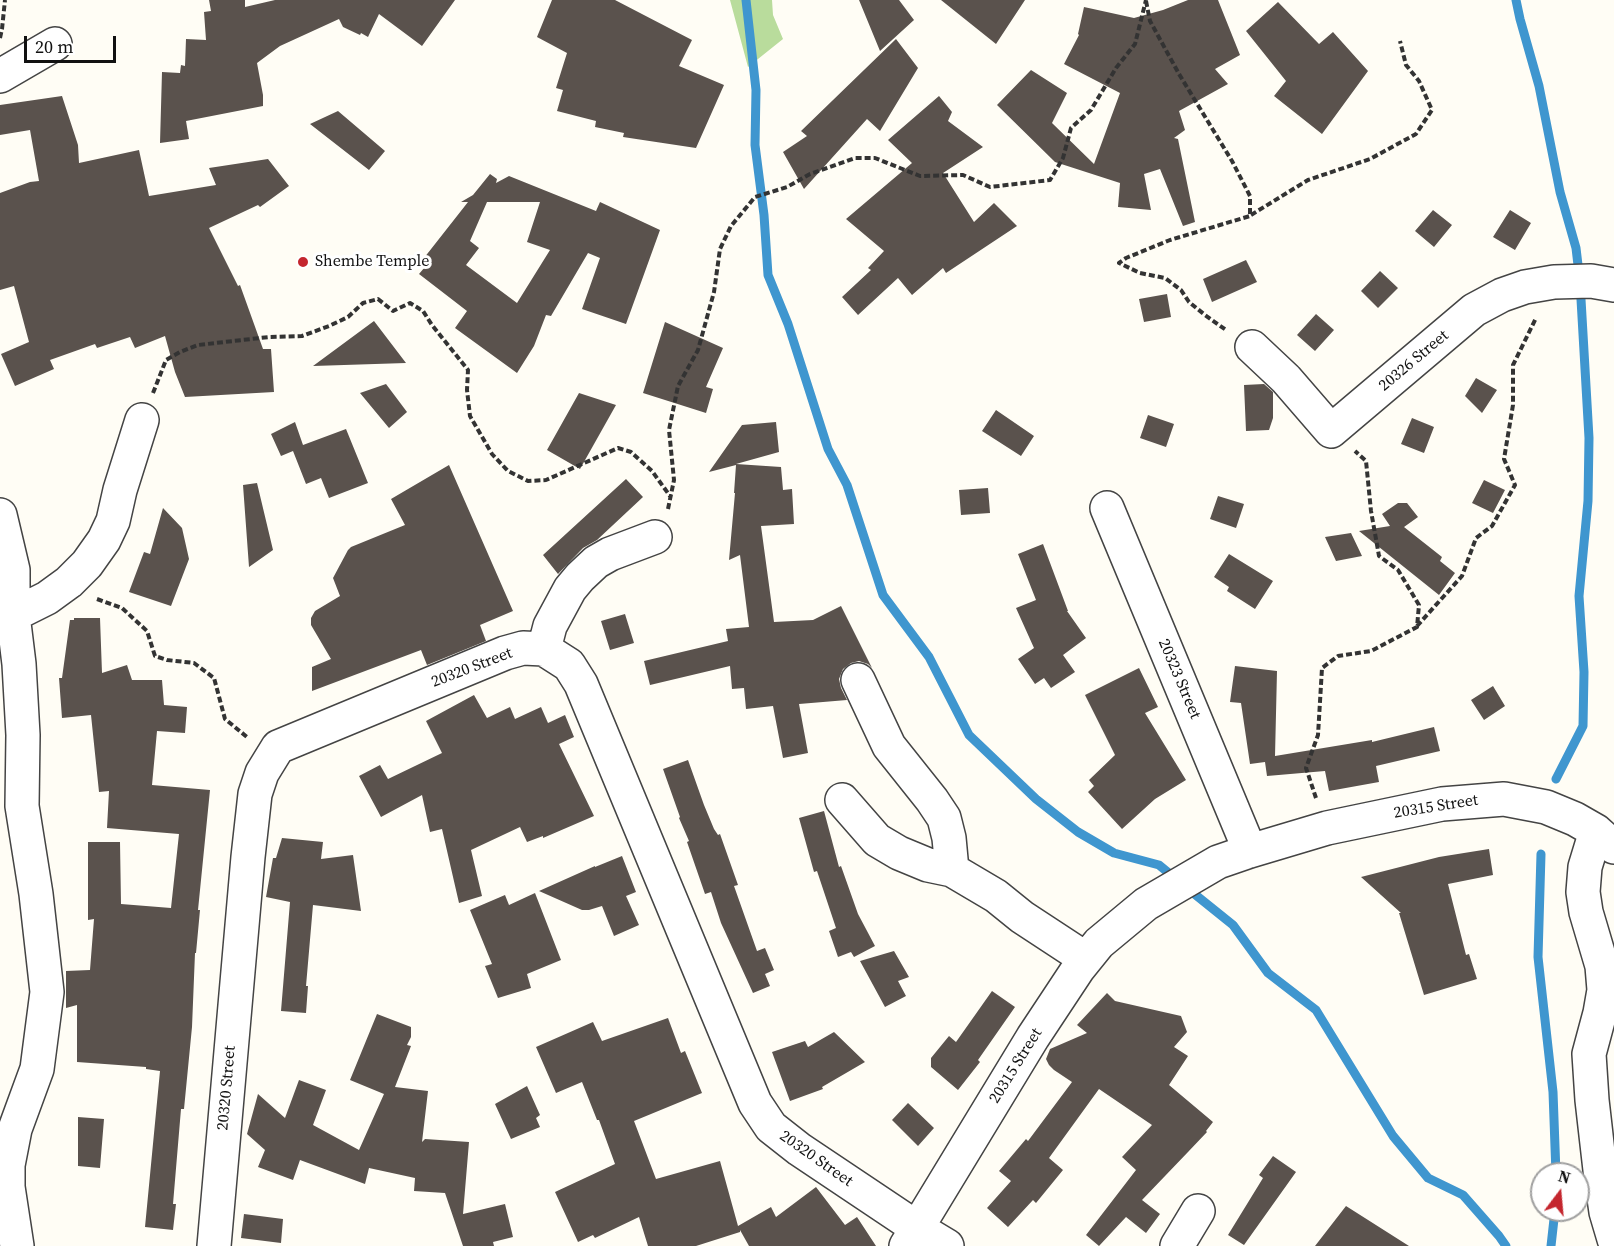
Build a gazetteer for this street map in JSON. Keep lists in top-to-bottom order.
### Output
{
  "streets": {
    "street": [
      "20326 Street",
      "20320 Street",
      "20323 Street",
      "20315 Street"
    ]
  },
  "crossings": [
    ["20320 Street", "20315 Street"],
    ["20323 Street", "20315 Street"]
  ],
  "places": ["Shembe Temple"],
  "scale_bar": "20 m",
  "north": "top"
}
